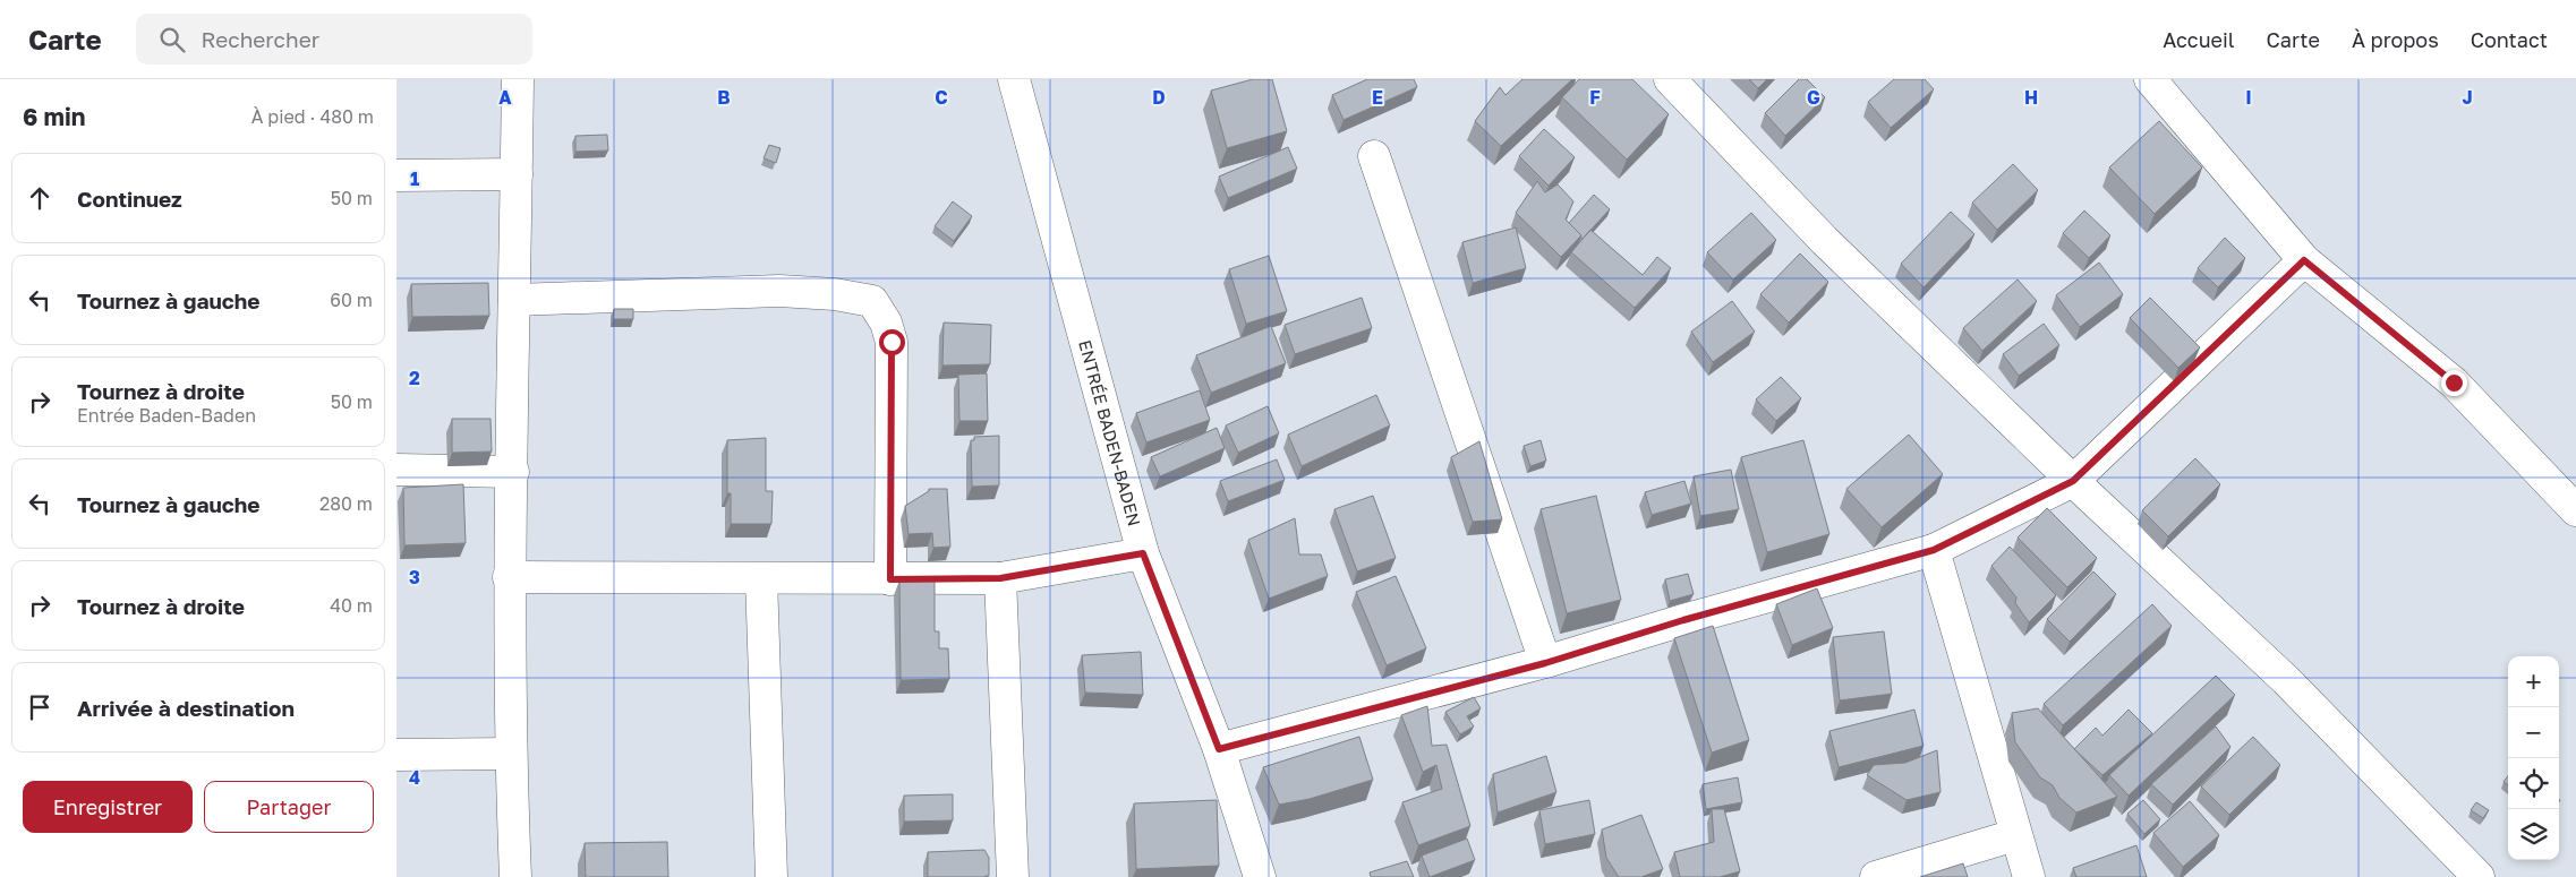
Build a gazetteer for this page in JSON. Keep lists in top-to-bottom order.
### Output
{
  "streets": {
    "street": ["ENTRÉE BADEN-BADEN"]
  },
  "page": {
    "header": "Carte",
    "search": "Rechercher",
    "nav": [
      "Accueil",
      "Carte",
      "À propos",
      "Contact"
    ],
    "heading": ["6 min", "À pied · 480 m"],
    "list": [
      ["Continuez", "50 m"],
      ["Tournez à gauche", "60 m"],
      ["Tournez à droite", "Entrée Baden-Baden", "50 m"],
      ["Tournez à gauche", "280 m"],
      ["Tournez à droite", "40 m"],
      "Arrivée à destination"
    ],
    "map_buttons": ["+", "−"],
    "buttons": ["Enregistrer", "Partager"]
  },
  "grid": {
    "columns": [
      "A",
      "B",
      "C",
      "D",
      "E",
      "F",
      "G",
      "H",
      "I",
      "J"
    ],
    "rows": [
      "1",
      "2",
      "3",
      "4"
    ]
  }
}
